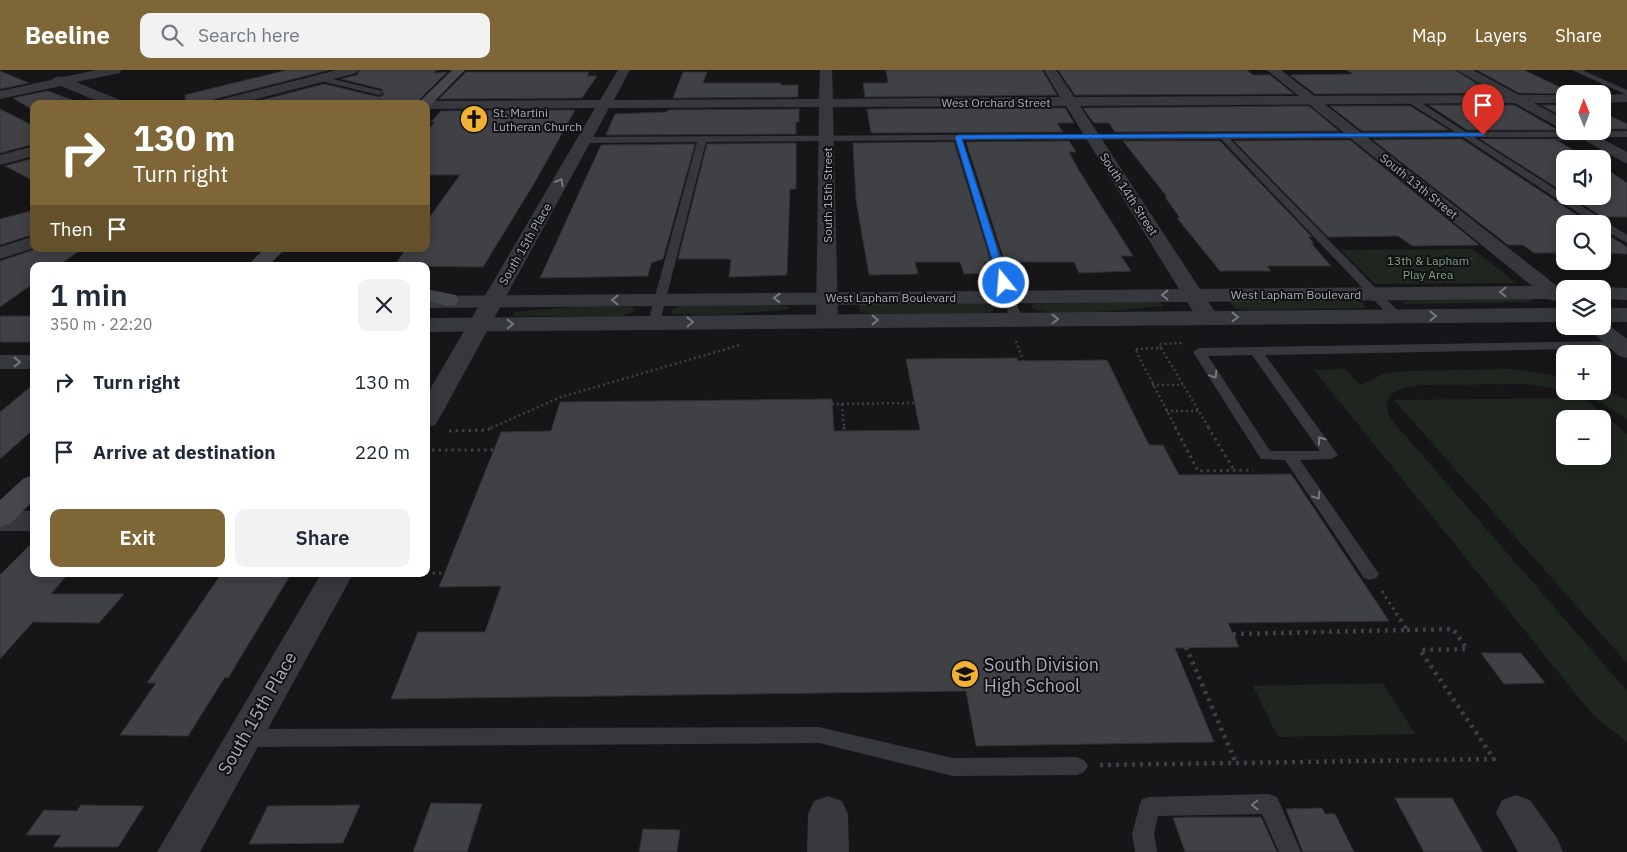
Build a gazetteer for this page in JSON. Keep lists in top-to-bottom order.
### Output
{
  "streets": {
    "street": [
      "West Orchard Street",
      "South 13th Street",
      "South 14th Street",
      "South 15th Street",
      "South 15th Place",
      "West Lapham Boulevard"
    ]
  },
  "crossings": [
    ["West Orchard Street", "South 13th Street"],
    ["West Orchard Street", "South 14th Street"],
    ["West Orchard Street", "South 15th Street"],
    ["West Orchard Street", "South 15th Place"],
    ["South 14th Street", "West Lapham Boulevard"],
    ["South 15th Street", "West Lapham Boulevard"],
    ["South 15th Place", "West Lapham Boulevard"]
  ],
  "parks": ["13th & Lapham Play Area"],
  "places": {
    "church": ["St. Martini Lutheran Church"],
    "school or university": ["South Division High School"]
  },
  "north": "top",
  "page": {
    "header": "Beeline",
    "search": "Search here",
    "nav": ["Map", "Layers", "Share"],
    "map_buttons": ["+", "−"],
    "turn": ["130 m", "Turn right"],
    "then": "Then",
    "heading": ["1 min", "350 m · 22:20"],
    "list": [
      {
        "name": "Turn right",
        "value": "130 m"
      },
      {
        "name": "Arrive at destination",
        "value": "220 m"
      }
    ],
    "buttons": ["Exit", "Share"]
  }
}
